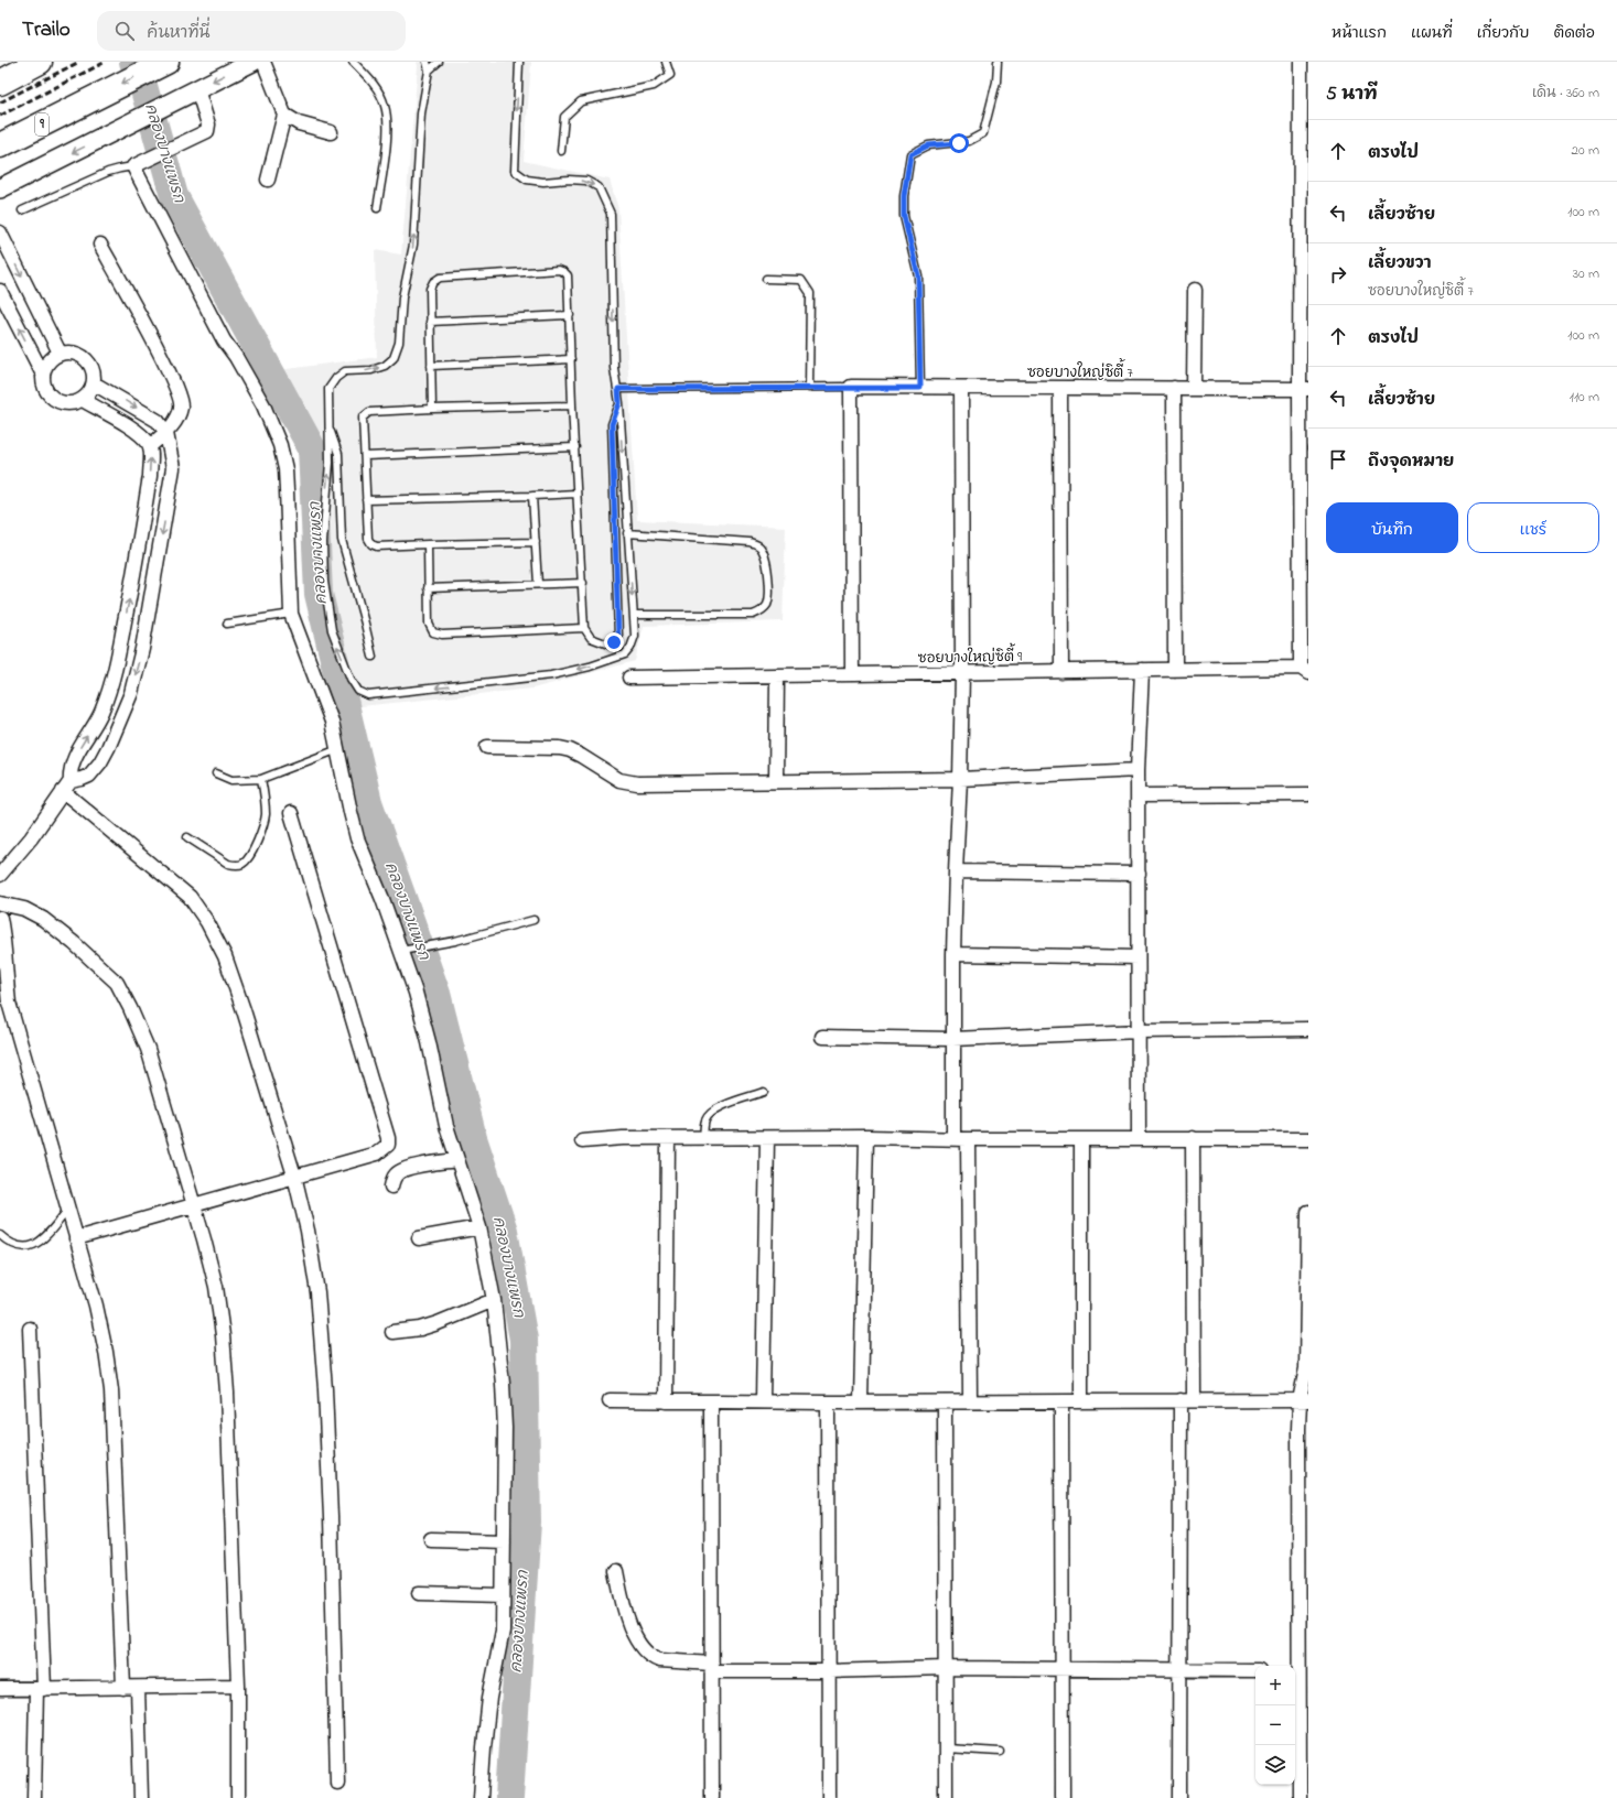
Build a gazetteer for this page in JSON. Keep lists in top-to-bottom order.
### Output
{
  "streets": {
    "highway": ["9"],
    "street": ["ซอยบางใหญ่ซิตี้ 7", "ซอยบางใหญ่ซิตี้ 9"]
  },
  "water": ["คลองบางแพรก"],
  "page": {
    "header": "Trailo",
    "search": "ค้นหาที่นี่",
    "nav": [
      "หน้าแรก",
      "แผนที่",
      "เกี่ยวกับ",
      "ติดต่อ"
    ],
    "heading": ["5 นาที", "เดิน · 360 m"],
    "list": [
      ["ตรงไป", "20 m"],
      ["เลี้ยวซ้าย", "100 m"],
      ["เลี้ยวขวา", "ซอยบางใหญ่ซิตี้ 7", "30 m"],
      ["ตรงไป", "100 m"],
      ["เลี้ยวซ้าย", "110 m"],
      "ถึงจุดหมาย"
    ],
    "buttons": ["บันทึก", "แชร์"],
    "map_buttons": ["+", "−"]
  }
}
